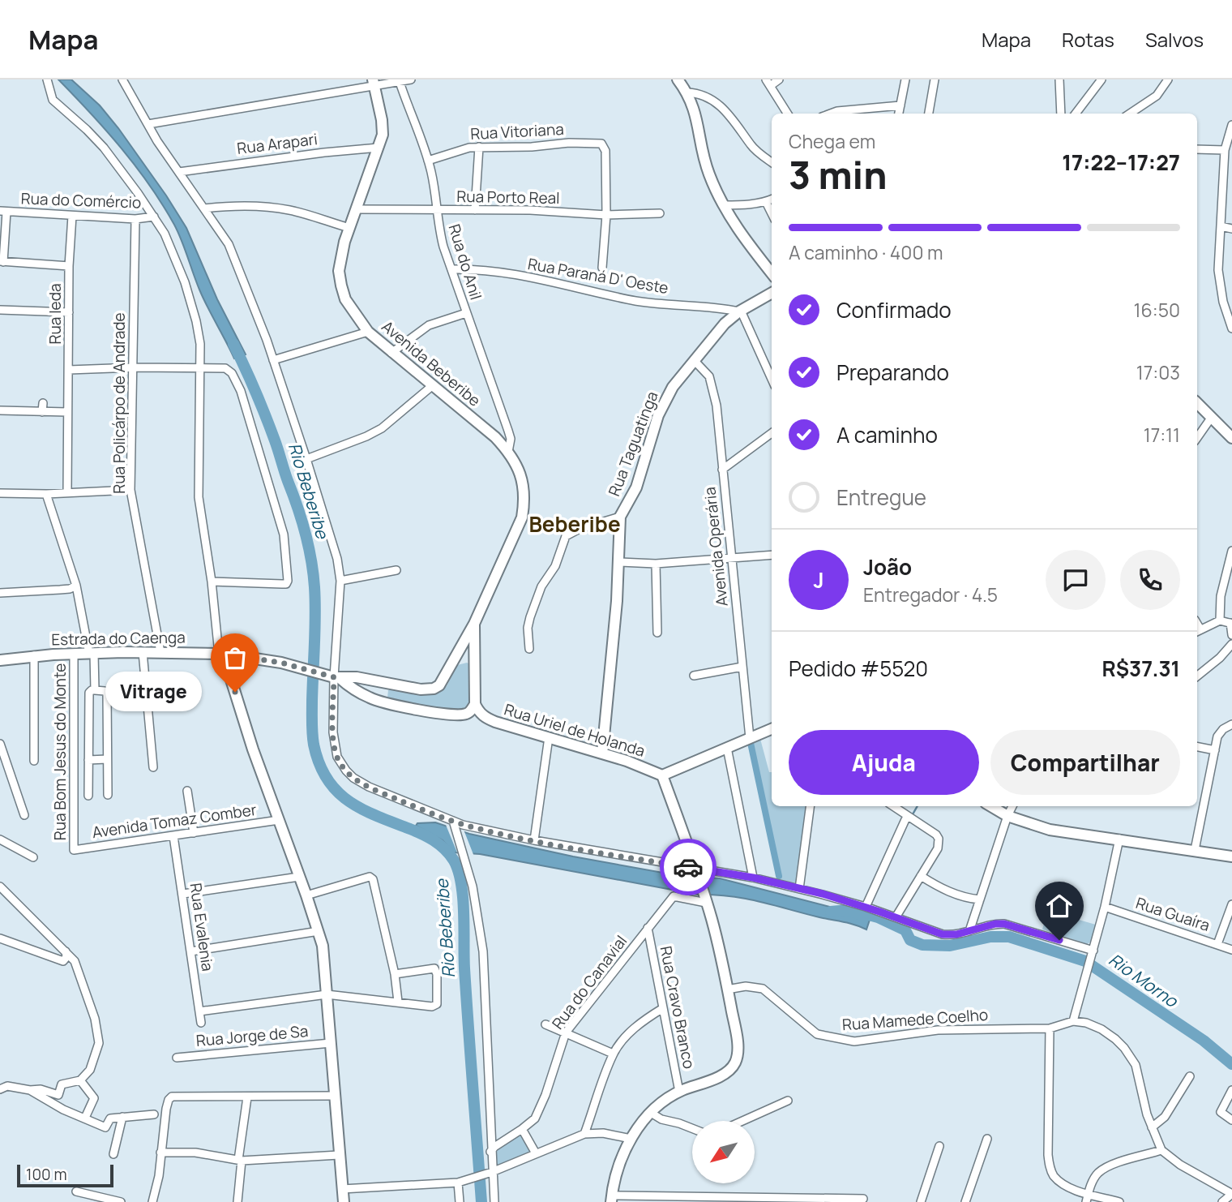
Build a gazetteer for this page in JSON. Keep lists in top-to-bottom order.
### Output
{
  "streets": {
    "main road": [
      "Avenida Beberibe",
      "Rua Taguatinga",
      "Estrada do Caenga",
      "Rua Uriel de Holanda"
    ],
    "street": [
      "Rua Vitoriana",
      "Rua Arapari",
      "Rua Porto Real",
      "Rua do Comércio",
      "Rua do Anil",
      "Rua Paraná D' Oeste",
      "Rua Ieda",
      "Rua Policárpo de Andrade",
      "Avenida Operária",
      "Rua Bom Jesus do Monte",
      "Avenida Tomaz Comber",
      "Rua Guaíra",
      "Rua Evalenia",
      "Rua do Canavial",
      "Rua Cravo Branco",
      "Rua Mamede Coelho",
      "Rua Jorge de Sa"
    ]
  },
  "crossings": [
    ["Rua Vitoriana", "Rua Porto Real"],
    ["Rua Vitoriana", "Rua do Anil"],
    ["Rua Arapari", "Avenida Beberibe"],
    ["Rua Porto Real", "Rua do Anil"],
    ["Rua Porto Real", "Avenida Beberibe"],
    ["Rua do Comércio", "Rua Ieda"],
    ["Rua do Comércio", "Rua Policárpo de Andrade"],
    ["Rua do Anil", "Rua Paraná D' Oeste"],
    ["Rua do Anil", "Avenida Beberibe"],
    ["Rua Paraná D' Oeste", "Rua Taguatinga"],
    ["Avenida Beberibe", "Rua Uriel de Holanda"],
    ["Rua Policárpo de Andrade", "Estrada do Caenga"],
    ["Rua Taguatinga", "Avenida Operária"],
    ["Rua Taguatinga", "Rua Uriel de Holanda"],
    ["Estrada do Caenga", "Rua Bom Jesus do Monte"],
    ["Rua Bom Jesus do Monte", "Avenida Tomaz Comber"],
    ["Avenida Tomaz Comber", "Rua Evalenia"],
    ["Rua do Canavial", "Rua Cravo Branco"]
  ],
  "districts": ["Beberibe"],
  "water": ["Rio Beberibe", "Rio Morno"],
  "places": ["Vitrage"],
  "scale_bar": "100 m",
  "north": "bottom left",
  "page": {
    "header": "Mapa",
    "nav": ["Mapa", "Rotas", "Salvos"],
    "heading": ["3 min", "Chega em", "17:22–17:27"],
    "panel": [
      "João",
      "Entregador · 4.5",
      "Pedido #5520",
      "R$37.31"
    ],
    "bar": "A caminho · 400 m",
    "list": [
      ["Confirmado", "16:50"],
      ["Preparando", "17:03"],
      ["A caminho", "17:11"],
      "Entregue"
    ],
    "round": "J",
    "bubble": "Vitrage",
    "buttons": ["Ajuda", "Compartilhar"],
    "scale": "100 m"
  }
}
